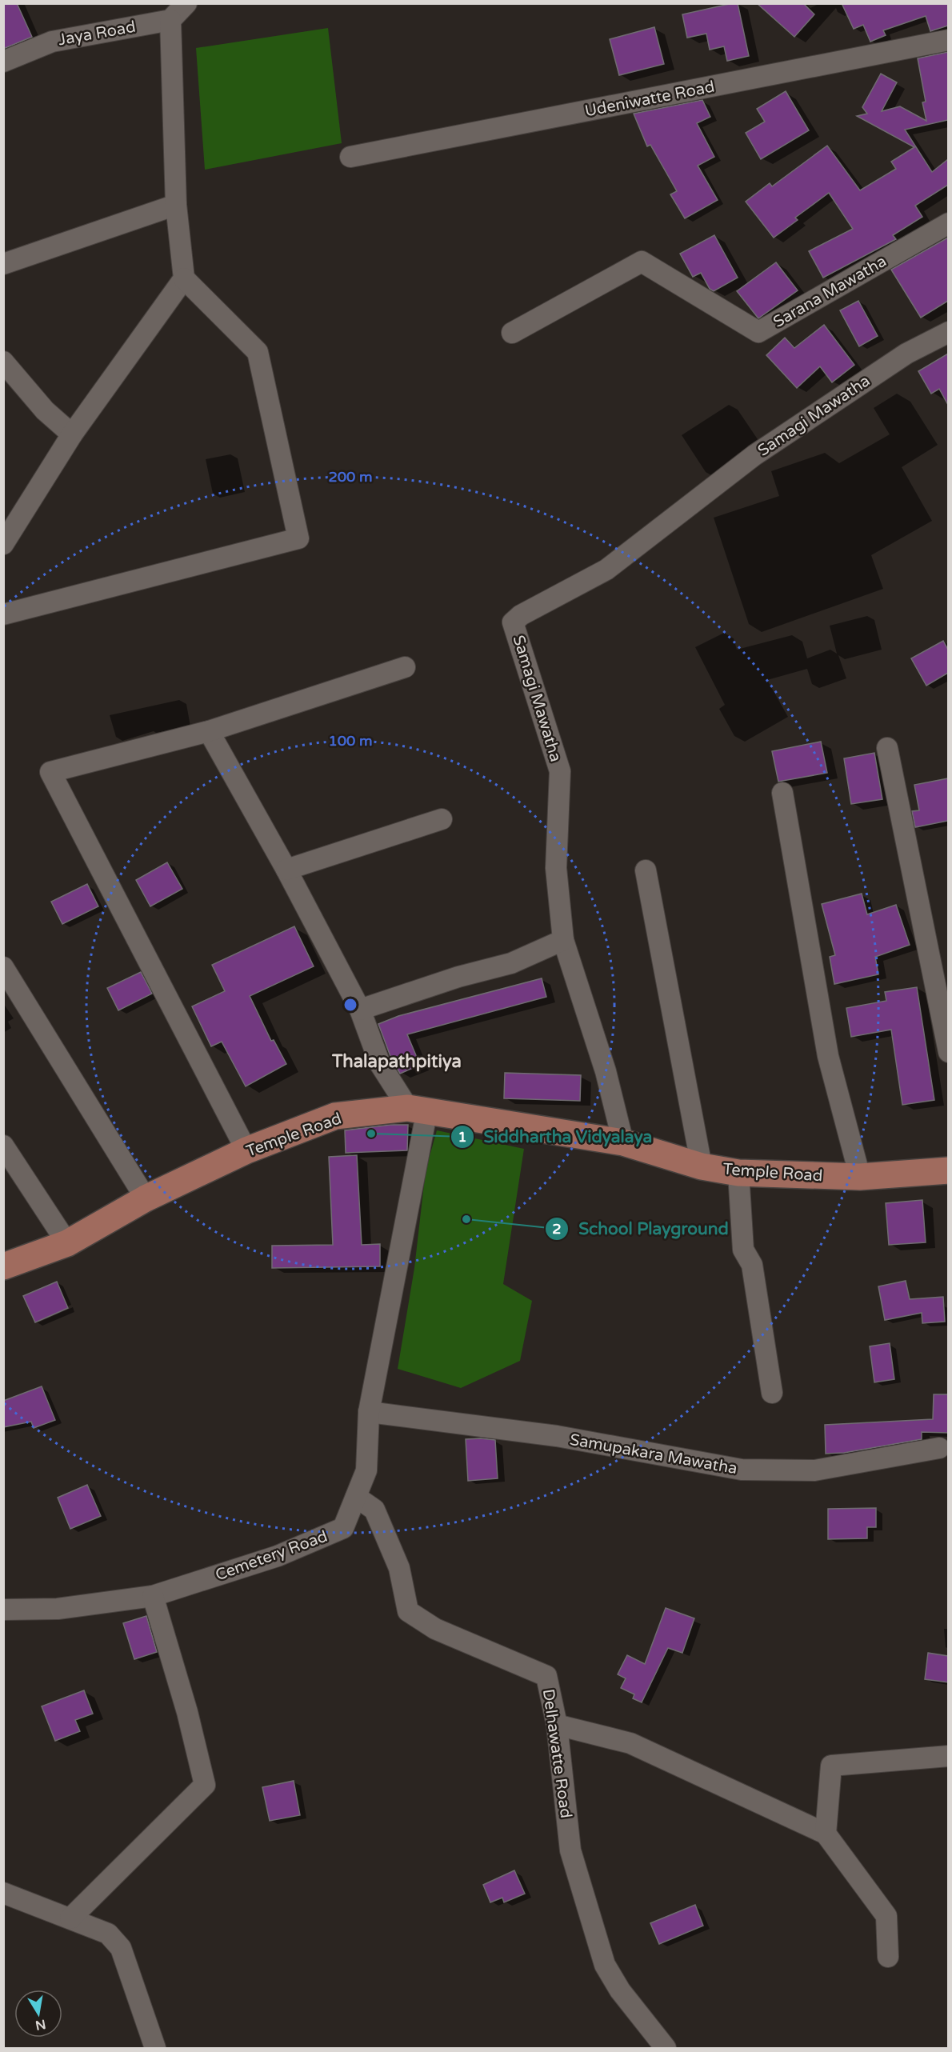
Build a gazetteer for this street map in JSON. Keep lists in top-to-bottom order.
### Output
{
  "streets": {
    "main road": ["Temple Road"],
    "street": [
      "Jaya Road",
      "Udeniwatte Road",
      "Sarana Mawatha",
      "Samagi Mawatha",
      "Samupakara Mawatha",
      "Cemetery Road",
      "Delhawatte Road"
    ]
  },
  "crossings": [
    ["Temple Road", "Cemetery Road"],
    ["Samupakara Mawatha", "Cemetery Road"],
    ["Cemetery Road", "Delhawatte Road"]
  ],
  "districts": ["Thalapathpitiya"],
  "places": ["Siddhartha Vidyalaya", "School Playground"],
  "north": "bottom",
  "rings": ["200 m", "100 m"]
}
